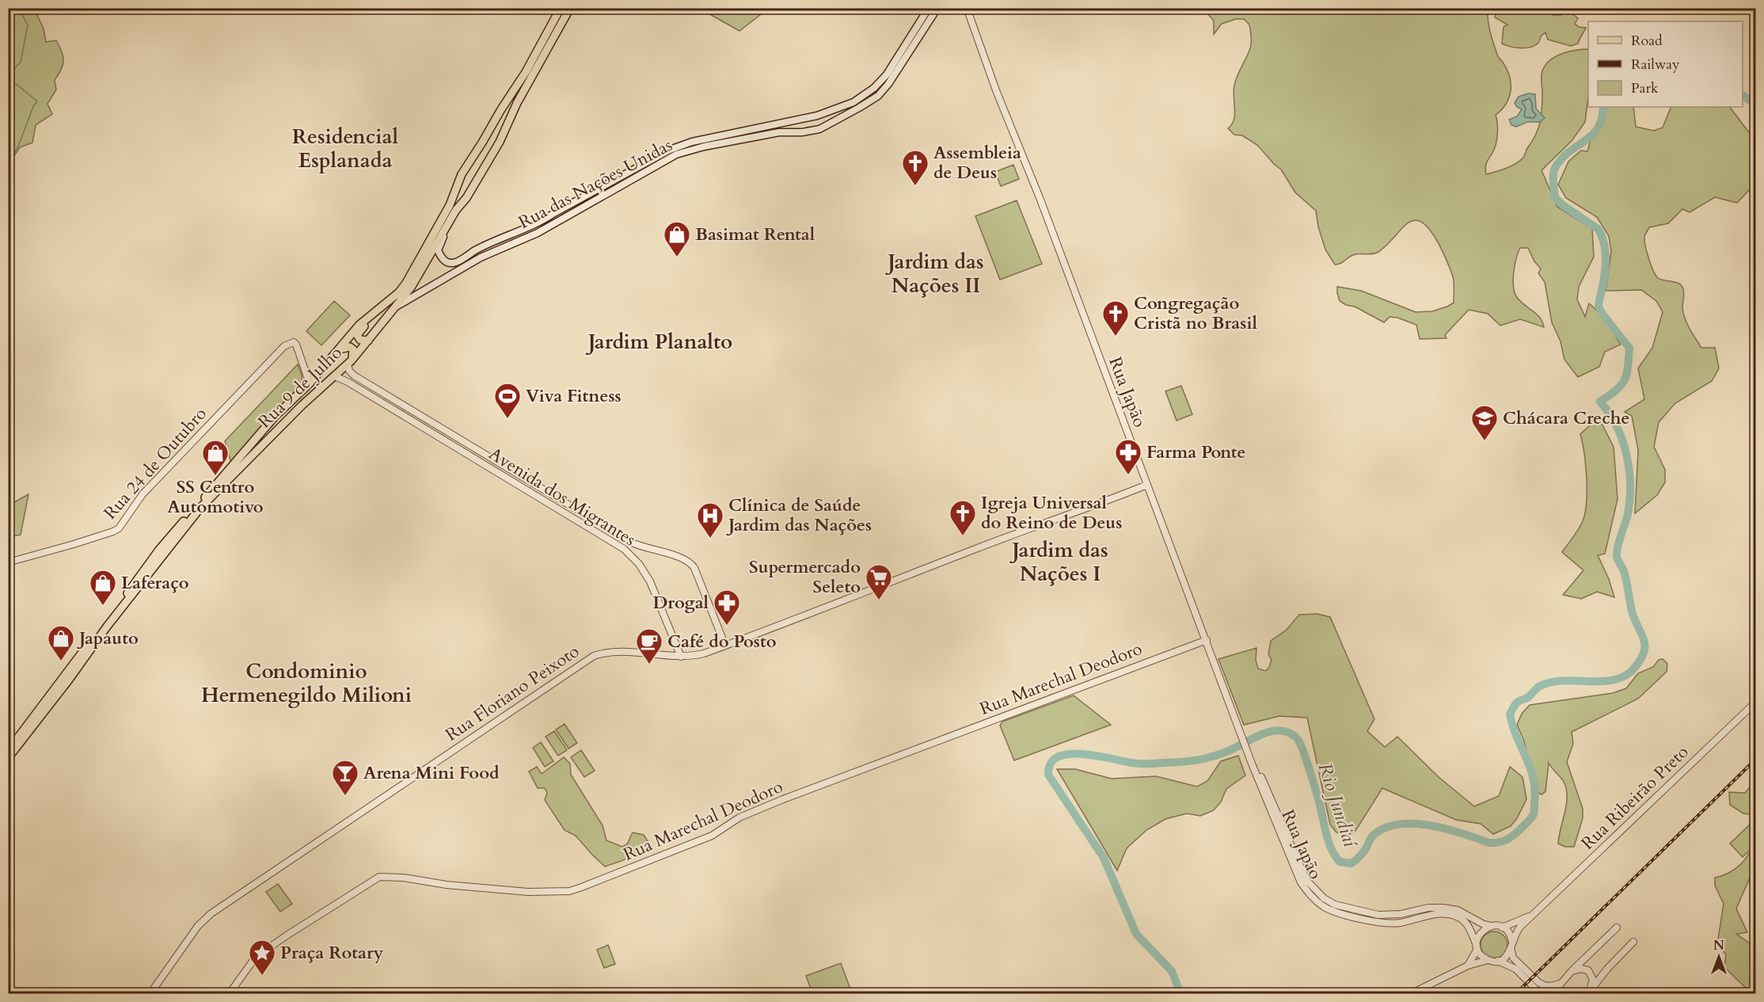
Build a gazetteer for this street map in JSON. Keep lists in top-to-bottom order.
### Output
{
  "streets": {
    "main road": ["Rua das Nações Unidas", "Rua 9 de Julho"],
    "street": [
      "Rua Japão",
      "Rua 24 de Outubro",
      "Avenida dos Migrantes",
      "Rua Marechal Deodoro",
      "Rua Floriano Peixoto",
      "Rua Ribeirão Preto"
    ]
  },
  "crossings": [
    ["Rua das Nações Unidas", "Rua 9 de Julho"],
    ["Rua 9 de Julho", "Rua 24 de Outubro"],
    ["Rua 9 de Julho", "Avenida dos Migrantes"],
    ["Rua Japão", "Rua Marechal Deodoro"],
    ["Rua Japão", "Rua Floriano Peixoto"],
    ["Rua Japão", "Rua Ribeirão Preto"],
    ["Avenida dos Migrantes", "Rua Floriano Peixoto"]
  ],
  "districts": [
    "Residencial Esplanada",
    "Jardim das Nações II",
    "Jardim Planalto",
    "Jardim das Nações I",
    "Condominio Hermenegildo Milioni"
  ],
  "water": ["Rio Jundiaí"],
  "places": {
    "church": ["Assembleia de Deus", "Congregação Cristã no Brasil", "Igreja Universal do Reino de Deus"],
    "shop": [
      "Basimat Rental",
      "SS Centro Automotivo",
      "Laferaço",
      "Japauto"
    ],
    "sports": ["Viva Fitness"],
    "school or university": ["Chácara Creche"],
    "pharmacy": ["Farma Ponte", "Drogal"],
    "hospital": ["Clínica de Saúde Jardim das Nações"],
    "supermarket": ["Supermercado Seleto"],
    "cafe": ["Café do Posto"],
    "bar": ["Arena Mini Food"],
    "place": ["Praça Rotary"]
  },
  "legend": ["Road", "Railway", "Park"],
  "north": "top"
}
